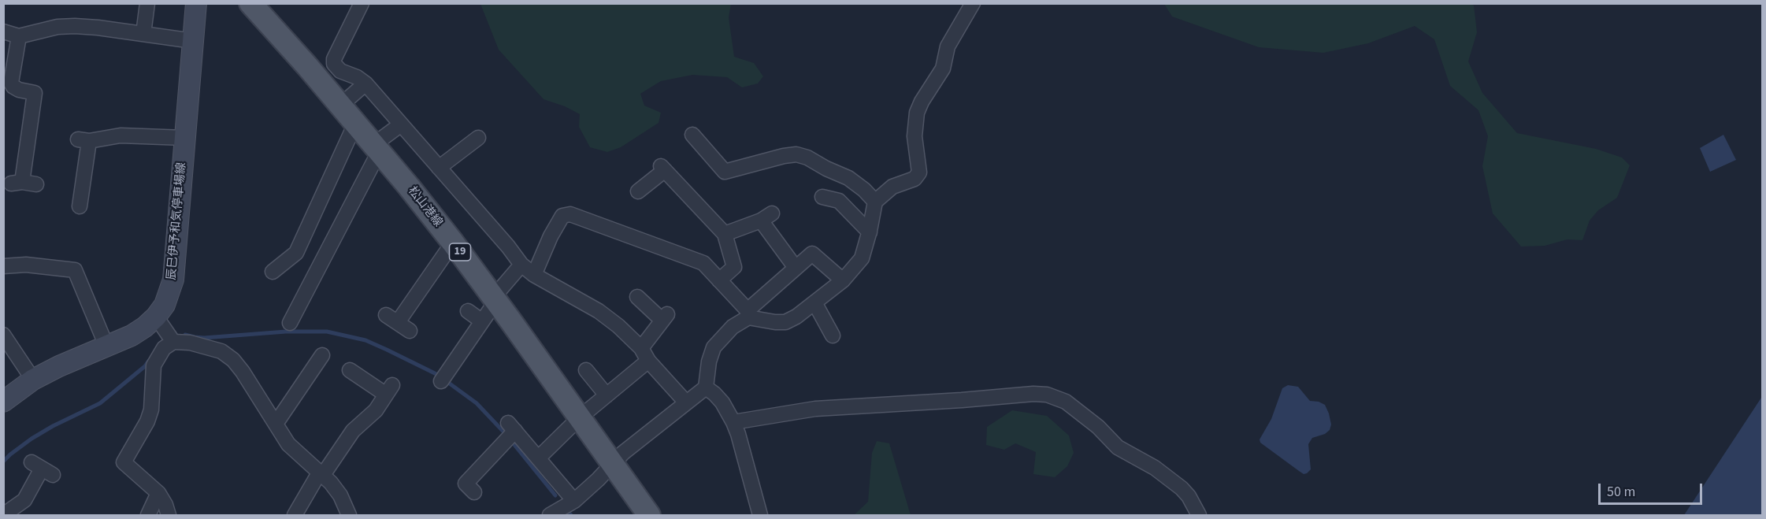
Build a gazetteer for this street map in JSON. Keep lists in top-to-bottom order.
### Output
{
  "streets": {
    "main road": ["松山港線", "辰巳伊予和気停車場線", "19"]
  },
  "scale_bar": "50 m"
}
